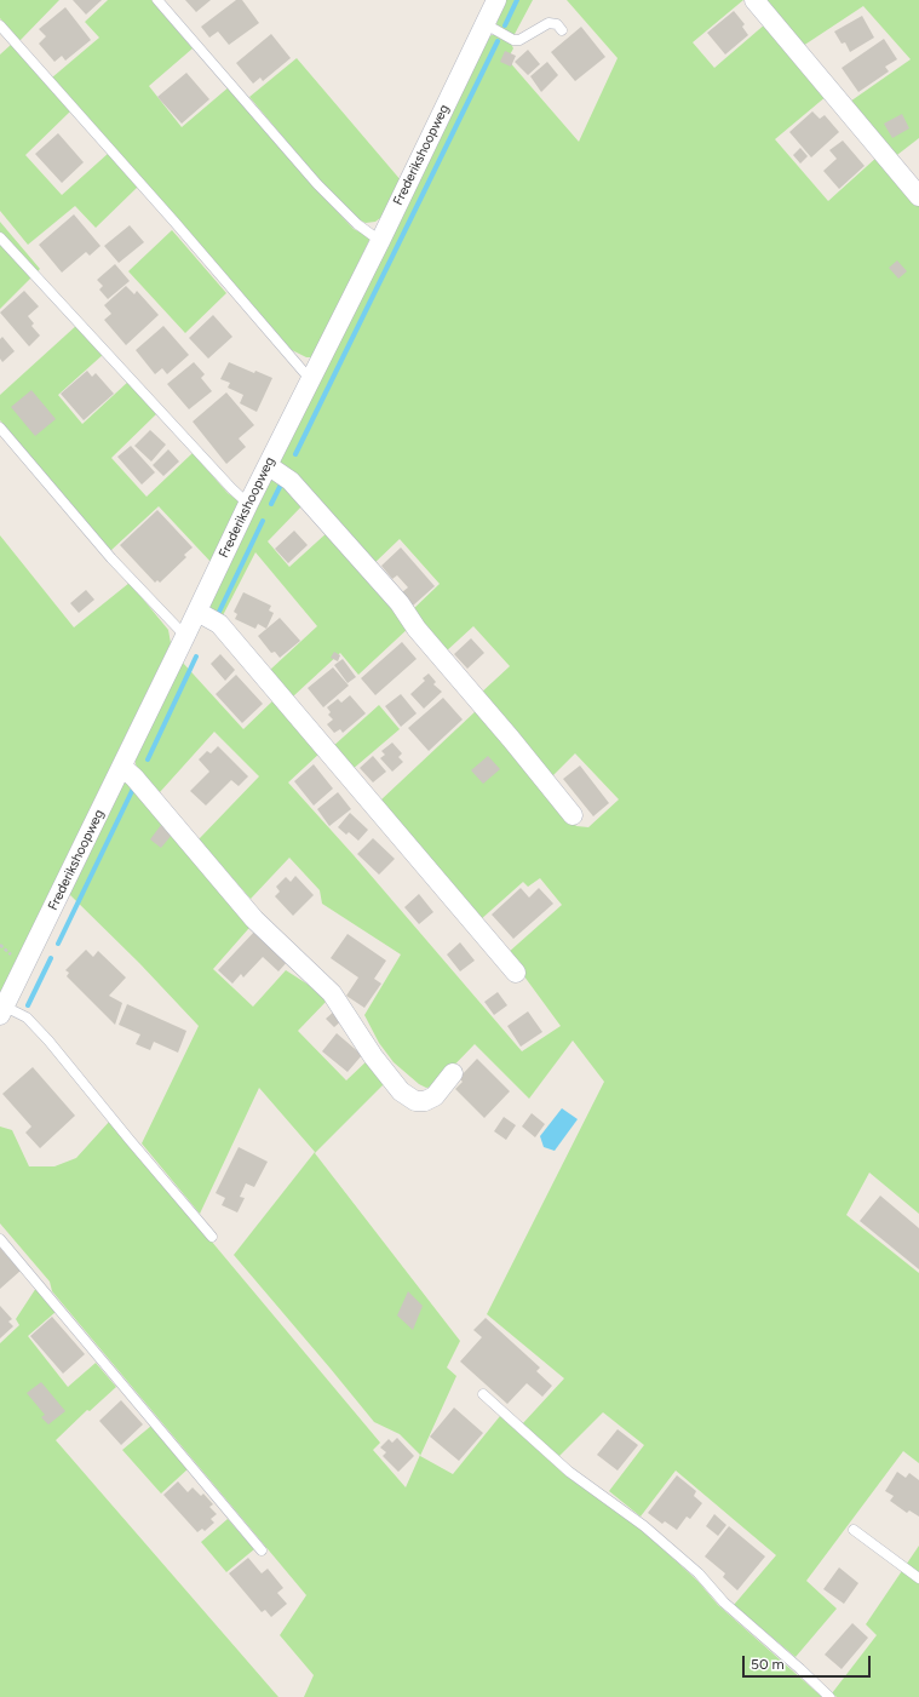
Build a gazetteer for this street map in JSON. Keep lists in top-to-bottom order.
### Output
{
  "streets": {
    "street": ["Frederikshoopweg"]
  },
  "scale_bar": "50 m"
}
